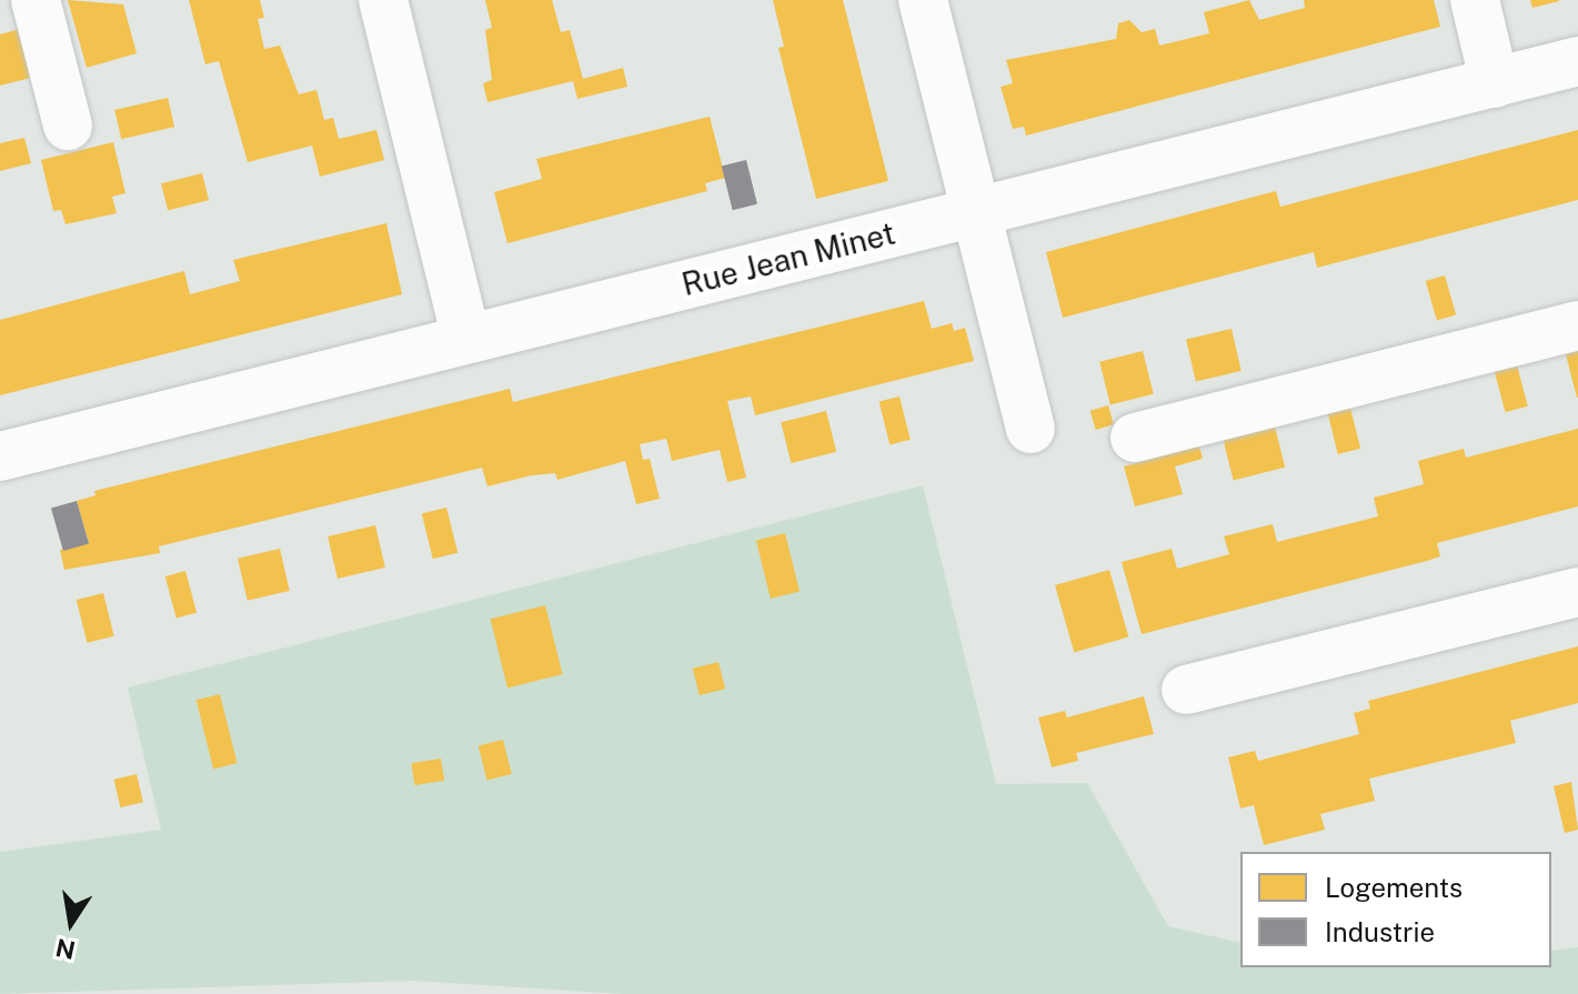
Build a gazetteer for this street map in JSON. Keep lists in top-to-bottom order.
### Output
{
  "streets": {
    "street": ["Rue Jean Minet"]
  },
  "legend": ["Logements", "Industrie"],
  "north": "bottom"
}
